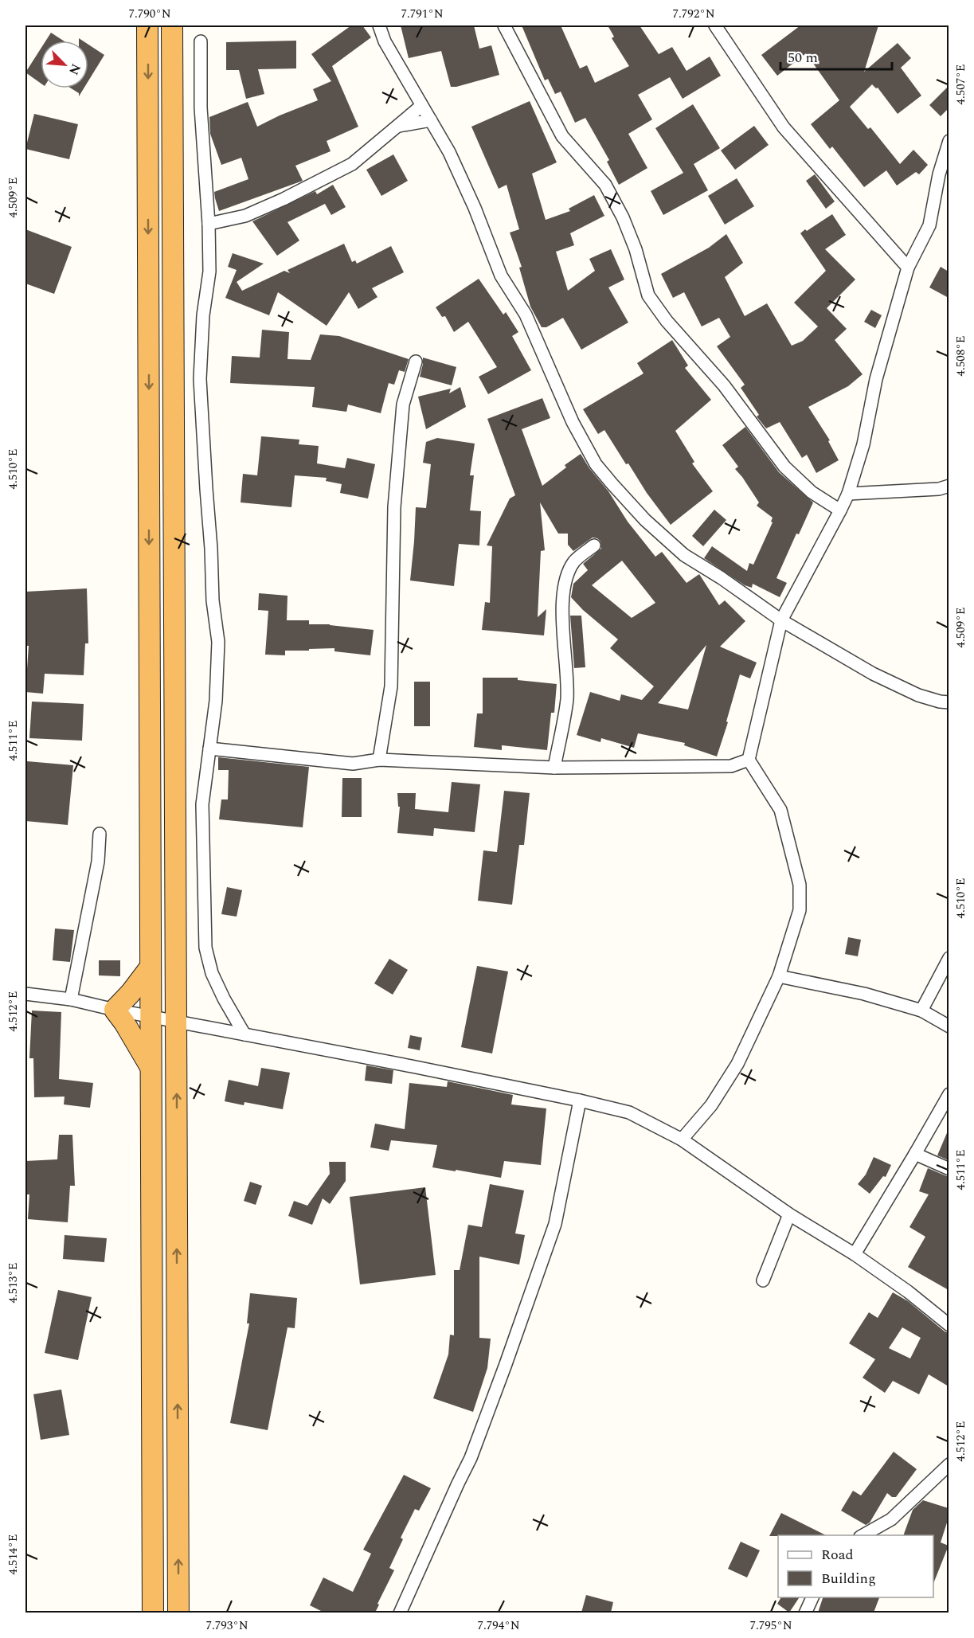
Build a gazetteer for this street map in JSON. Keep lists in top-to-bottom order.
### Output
{
  "legend": ["Road", "Building"],
  "scale_bar": "50 m",
  "north": "bottom right",
  "coordinates": [
    "7.790°N",
    "7.791°N",
    "7.792°N",
    "4.507°E",
    "4.509°E",
    "4.508°E",
    "4.510°E",
    "4.511°E",
    "4.512°E",
    "4.513°E",
    "4.514°E",
    "7.793°N",
    "7.794°N",
    "7.795°N"
  ]
}
